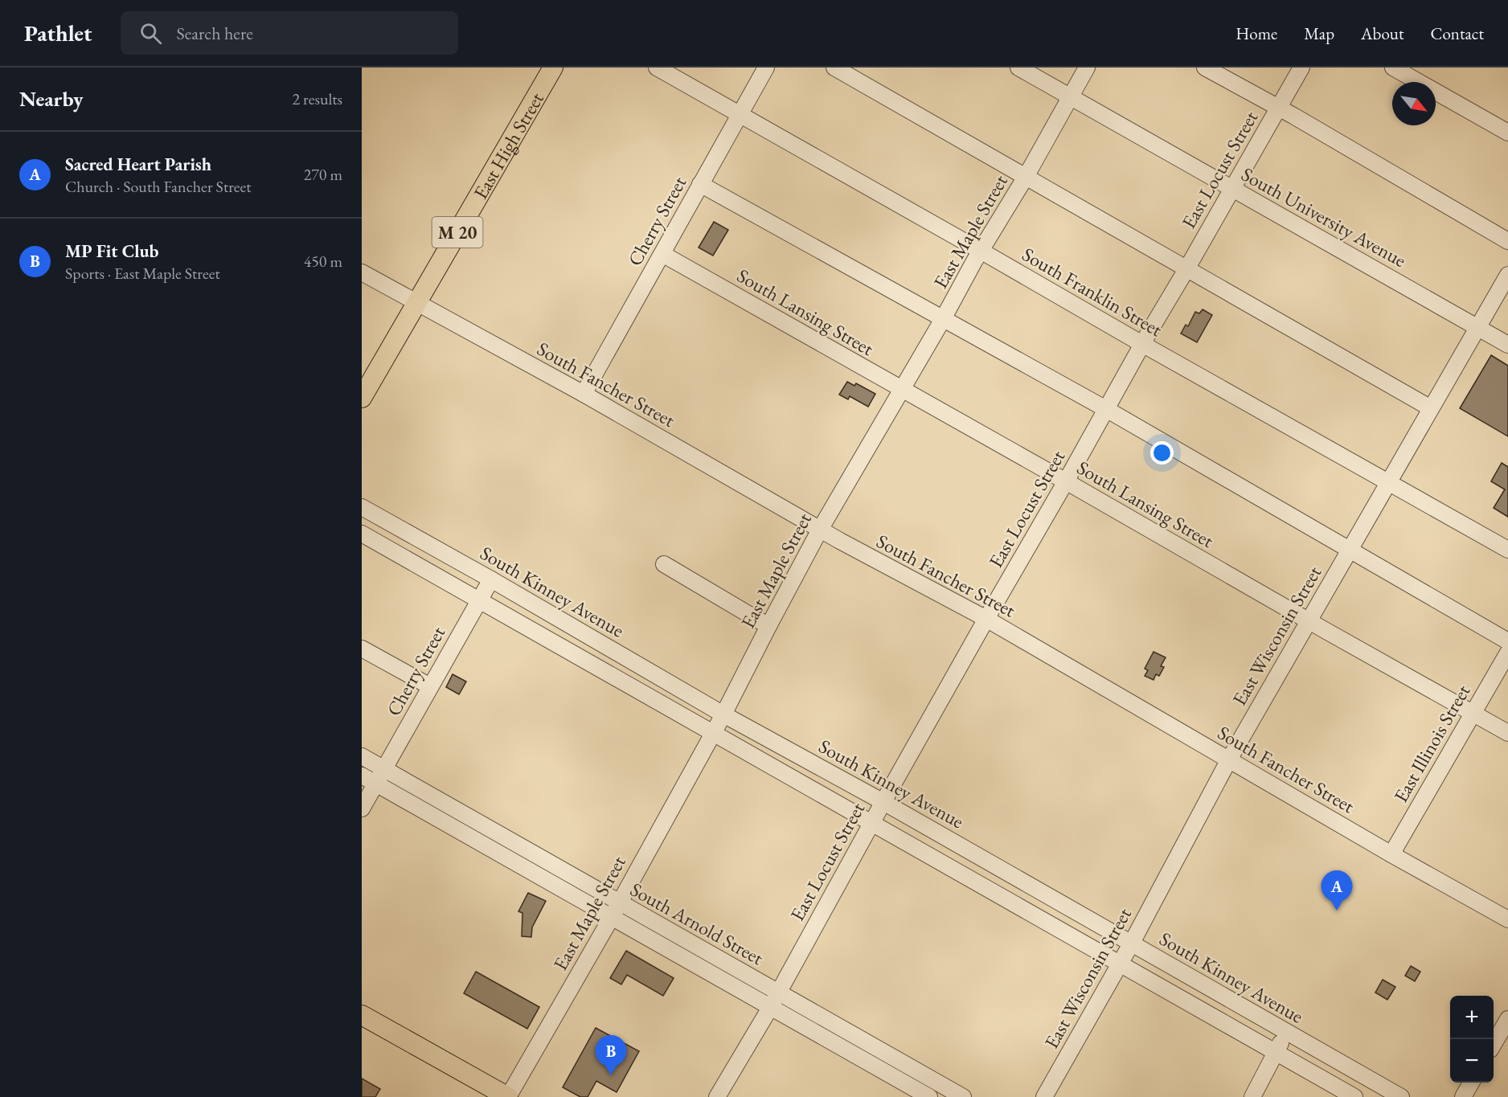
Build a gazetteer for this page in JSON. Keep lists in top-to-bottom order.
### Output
{
  "streets": {
    "main road": ["East High Street", "M 20"],
    "street": [
      "East Locust Street",
      "South University Avenue",
      "Cherry Street",
      "East Maple Street",
      "South Franklin Street",
      "South Lansing Street",
      "South Fancher Street",
      "South Kinney Avenue",
      "East Wisconsin Street",
      "East Illinois Street",
      "South Arnold Street"
    ]
  },
  "crossings": [
    ["East High Street", "South Fancher Street"],
    ["East Locust Street", "South University Avenue"],
    ["East Locust Street", "South Franklin Street"],
    ["East Locust Street", "South Lansing Street"],
    ["East Locust Street", "South Fancher Street"],
    ["East Locust Street", "South Kinney Avenue"],
    ["East Locust Street", "South Arnold Street"],
    ["South University Avenue", "East Maple Street"],
    ["South University Avenue", "East Wisconsin Street"],
    ["Cherry Street", "South Franklin Street"],
    ["Cherry Street", "South Lansing Street"],
    ["Cherry Street", "South Fancher Street"],
    ["Cherry Street", "South Kinney Avenue"],
    ["Cherry Street", "South Arnold Street"],
    ["East Maple Street", "South Franklin Street"],
    ["East Maple Street", "South Lansing Street"],
    ["East Maple Street", "South Fancher Street"],
    ["East Maple Street", "South Kinney Avenue"],
    ["East Maple Street", "South Arnold Street"],
    ["South Franklin Street", "East Wisconsin Street"],
    ["South Lansing Street", "East Wisconsin Street"],
    ["South Lansing Street", "East Illinois Street"],
    ["South Fancher Street", "East Wisconsin Street"],
    ["South Fancher Street", "East Illinois Street"],
    ["South Kinney Avenue", "East Wisconsin Street"]
  ],
  "north": "bottom right",
  "page": {
    "header": "Pathlet",
    "search": "Search here",
    "nav": [
      "Home",
      "Map",
      "About",
      "Contact"
    ],
    "heading": ["Nearby", "2 results"],
    "list": [
      {
        "mark": "A",
        "name": "Sacred Heart Parish",
        "note": "Church · South Fancher Street",
        "value": "270 m"
      },
      {
        "mark": "B",
        "name": "MP Fit Club",
        "note": "Sports · East Maple Street",
        "value": "450 m"
      }
    ],
    "pins": ["A", "B"],
    "map_buttons": ["+", "−"]
  }
}
